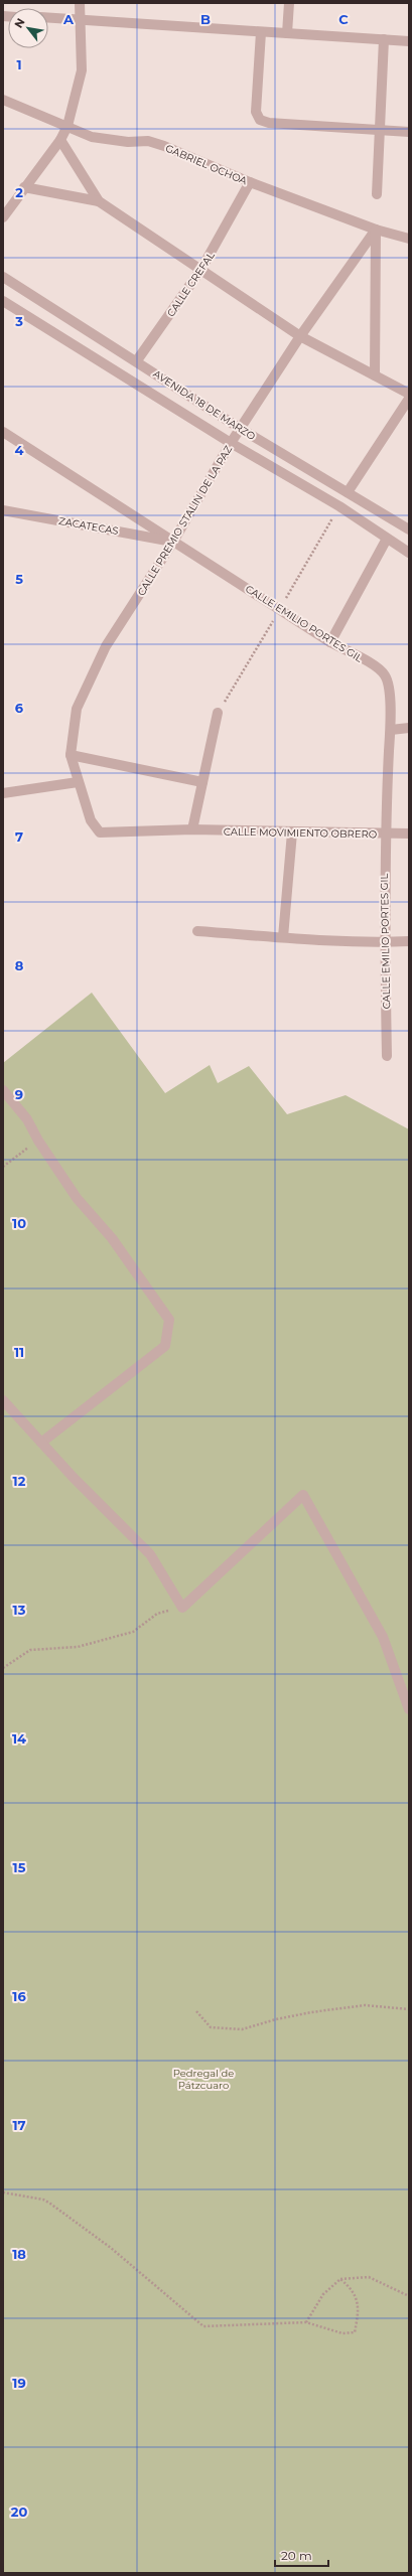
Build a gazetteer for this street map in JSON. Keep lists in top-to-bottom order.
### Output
{
  "streets": {
    "street": [
      "GABRIEL OCHOA",
      "CALLE CREFAL",
      "AVENIDA 18 DE MARZO",
      "CALLE PREMIO STALIN DE LA PAZ",
      "ZACATECAS",
      "CALLE EMILIO PORTES GIL",
      "CALLE MOVIMIENTO OBRERO"
    ]
  },
  "crossings": [
    ["GABRIEL OCHOA", "CALLE CREFAL"],
    ["GABRIEL OCHOA", "CALLE PREMIO STALIN DE LA PAZ"],
    ["CALLE CREFAL", "AVENIDA 18 DE MARZO"],
    ["AVENIDA 18 DE MARZO", "CALLE PREMIO STALIN DE LA PAZ"],
    ["CALLE PREMIO STALIN DE LA PAZ", "ZACATECAS"],
    ["CALLE PREMIO STALIN DE LA PAZ", "CALLE EMILIO PORTES GIL"],
    ["CALLE PREMIO STALIN DE LA PAZ", "CALLE MOVIMIENTO OBRERO"],
    ["ZACATECAS", "CALLE EMILIO PORTES GIL"],
    ["CALLE EMILIO PORTES GIL", "CALLE MOVIMIENTO OBRERO"]
  ],
  "parks": ["Pedregal de Pátzcuaro"],
  "scale_bar": "20 m",
  "north": "top left",
  "grid": {
    "columns": ["A", "B", "C"],
    "rows": [
      "1",
      "2",
      "3",
      "4",
      "5",
      "6",
      "7",
      "8",
      "9",
      "10",
      "11",
      "12",
      "13",
      "14",
      "15",
      "16",
      "17",
      "18",
      "19",
      "20"
    ]
  }
}
